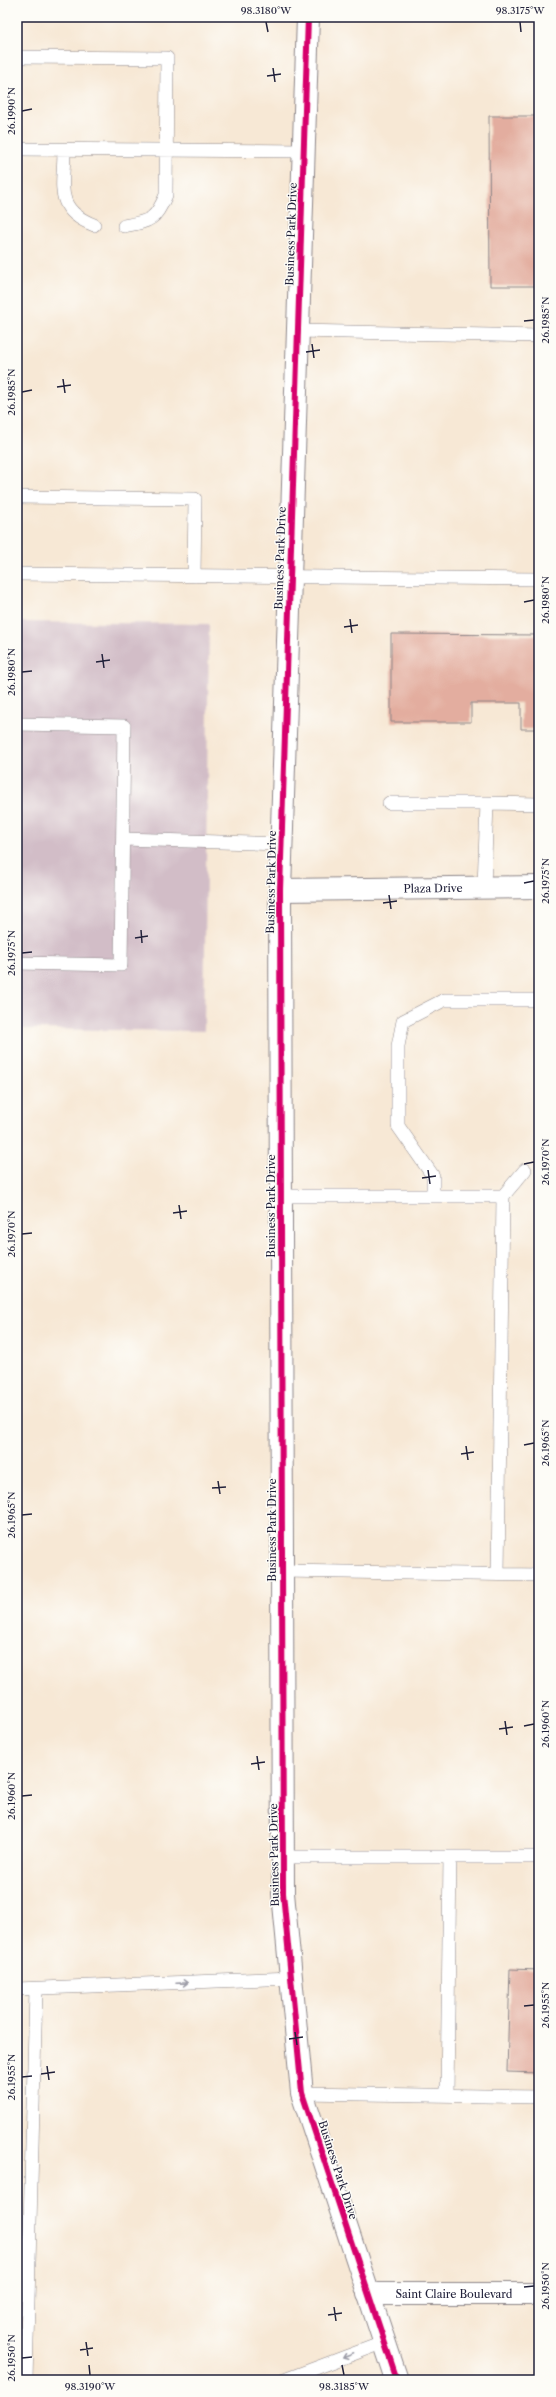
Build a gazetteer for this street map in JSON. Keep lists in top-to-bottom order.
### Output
{
  "streets": {
    "street": ["Business Park Drive", "Plaza Drive", "Saint Claire Boulevard"]
  },
  "crossings": [
    ["Business Park Drive", "Plaza Drive"],
    ["Business Park Drive", "Saint Claire Boulevard"]
  ],
  "coordinates": [
    "98.3180°W",
    "98.3175°W",
    "26.1990°N",
    "26.1985°N",
    "26.1980°N",
    "26.1975°N",
    "26.1970°N",
    "26.1965°N",
    "26.1960°N",
    "26.1955°N",
    "26.1950°N",
    "98.3190°W",
    "98.3185°W"
  ]
}
